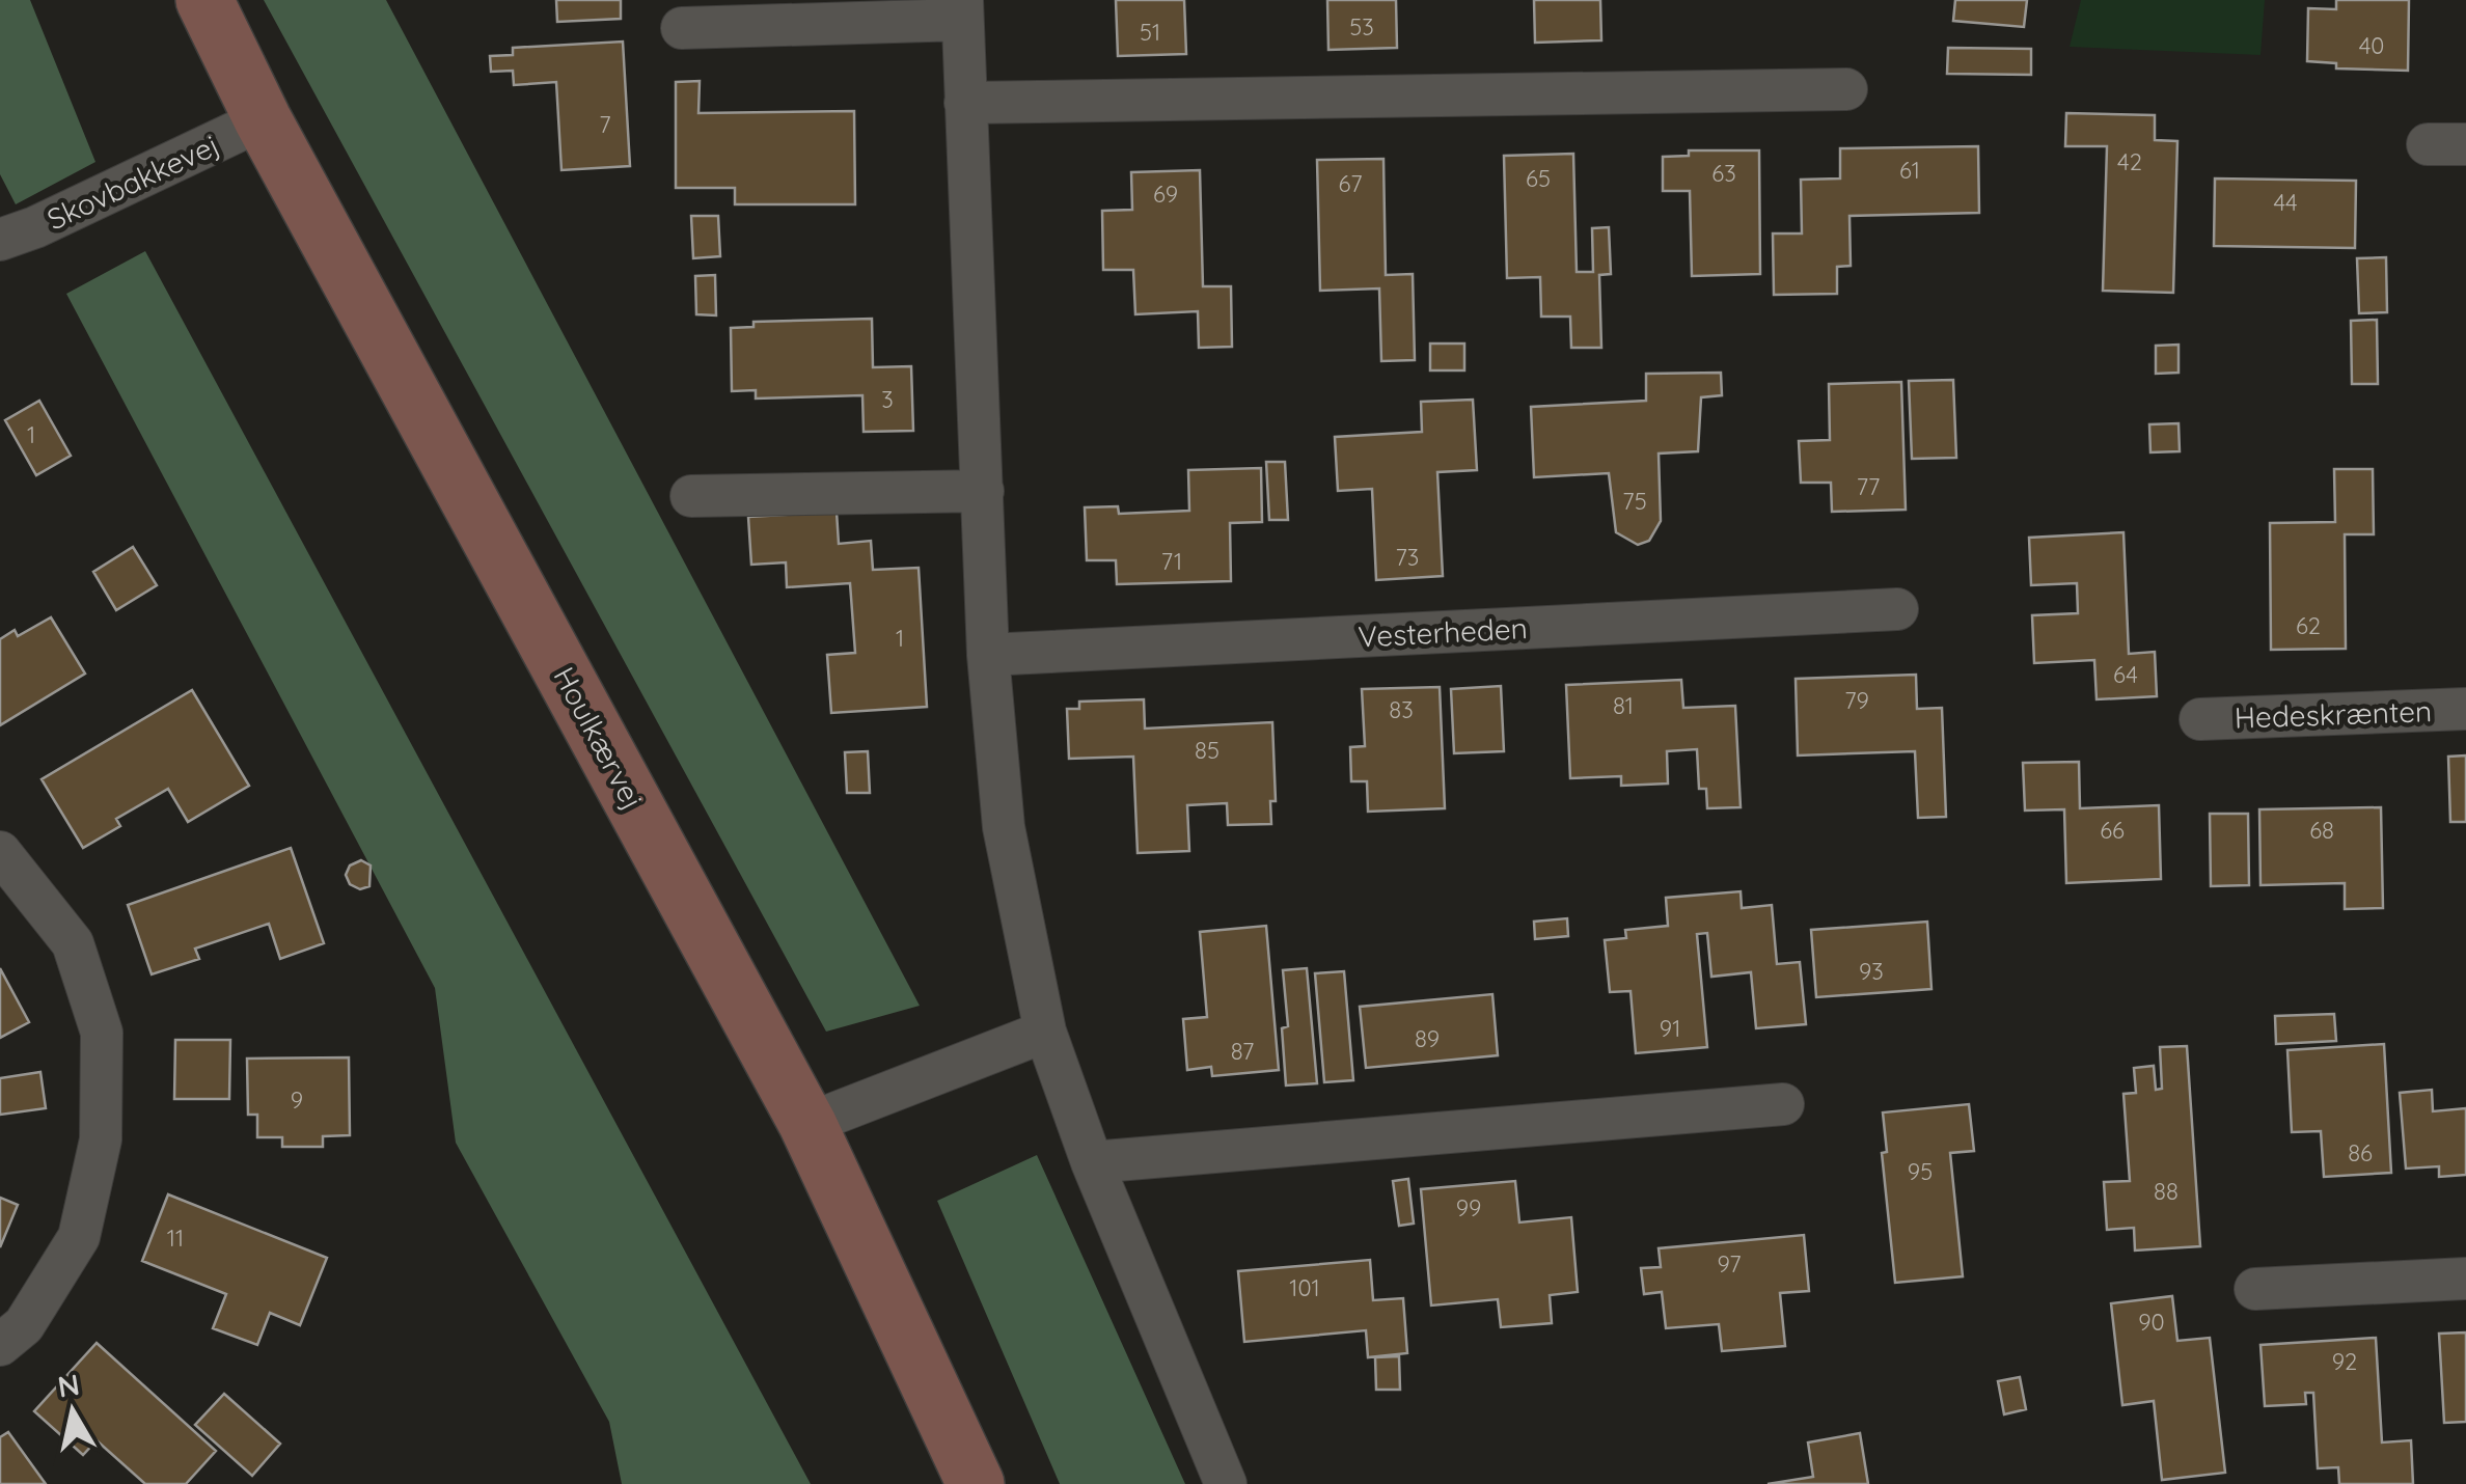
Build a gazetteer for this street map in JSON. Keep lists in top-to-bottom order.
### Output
{
  "streets": {
    "street": [
      "Skovbakkevej",
      "Vesterheden",
      "Hedeskrænten",
      "Houlkærvej"
    ]
  },
  "crossings": [
    ["Skovbakkevej", "Houlkærvej"]
  ],
  "house_numbers": [
    "53",
    "51",
    "40",
    "7",
    "42",
    "61",
    "63",
    "65",
    "67",
    "69",
    "44",
    "3",
    "1",
    "77",
    "75",
    "73",
    "71",
    "62",
    "1",
    "64",
    "79",
    "81",
    "83",
    "85",
    "66",
    "68",
    "93",
    "91",
    "89",
    "87",
    "9",
    "86",
    "95",
    "88",
    "99",
    "11",
    "97",
    "101",
    "90",
    "92"
  ],
  "north": "top"
}
